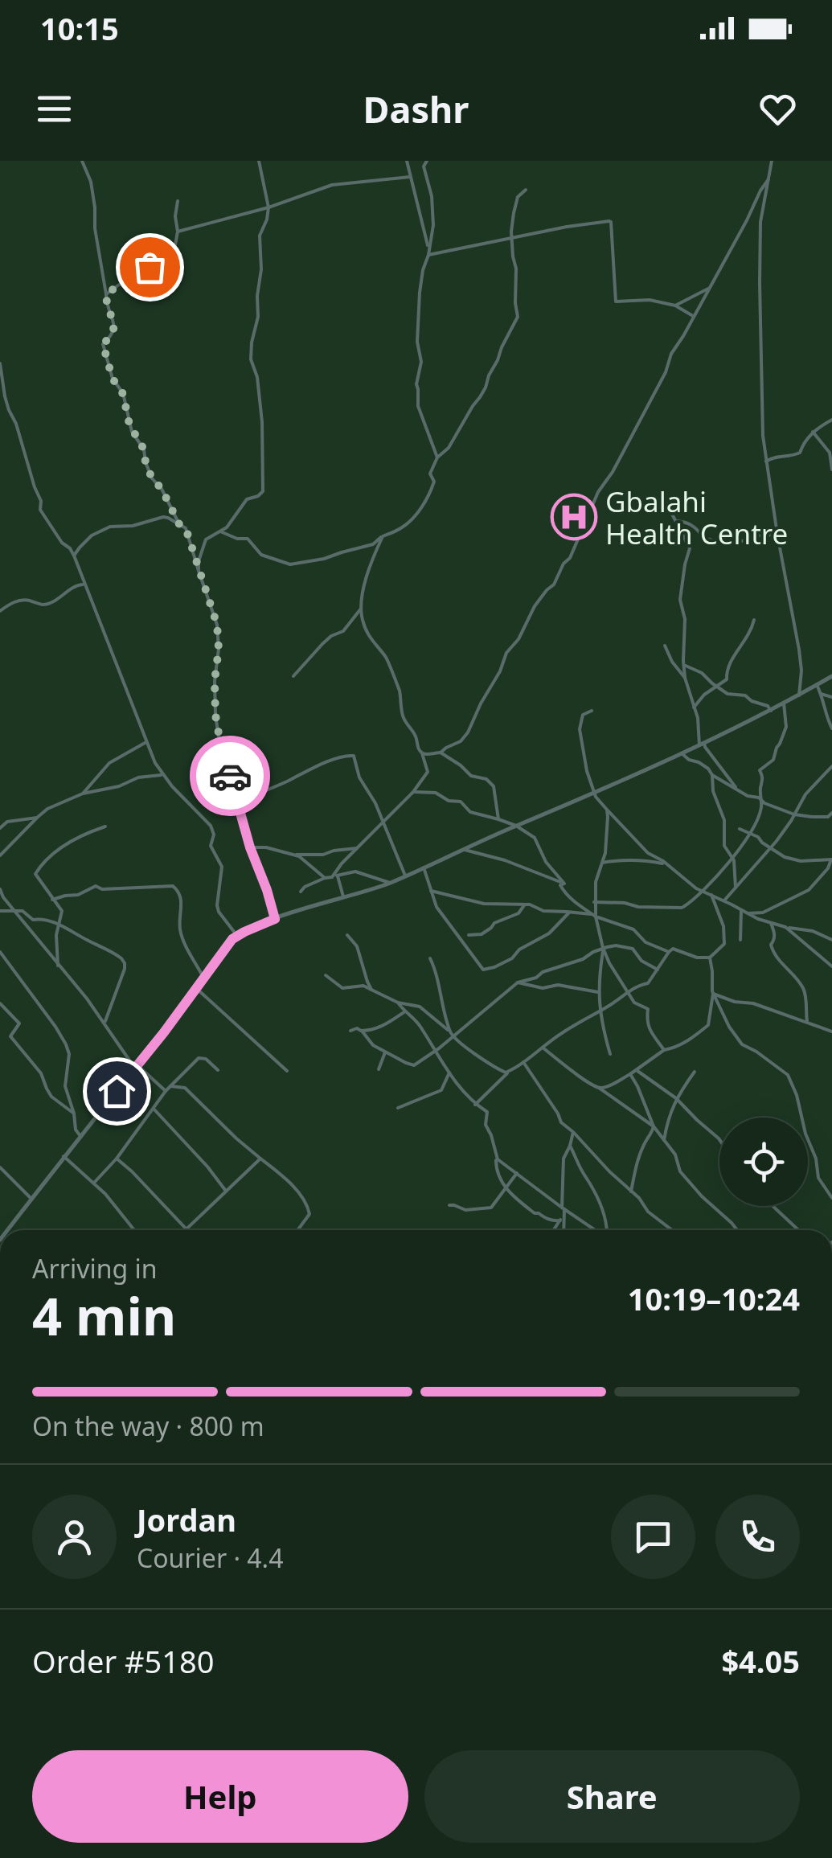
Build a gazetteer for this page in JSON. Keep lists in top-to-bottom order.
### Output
{
  "places": {
    "hospital": ["Gbalahi Health Centre"]
  },
  "page": {
    "status": "10:15",
    "header": "Dashr",
    "heading": ["4 min", "Arriving in", "10:19–10:24"],
    "panel": [
      "Jordan",
      "Courier · 4.4",
      "Order #5180",
      "$4.05"
    ],
    "bar": "On the way · 800 m",
    "buttons": ["Help", "Share"]
  }
}
